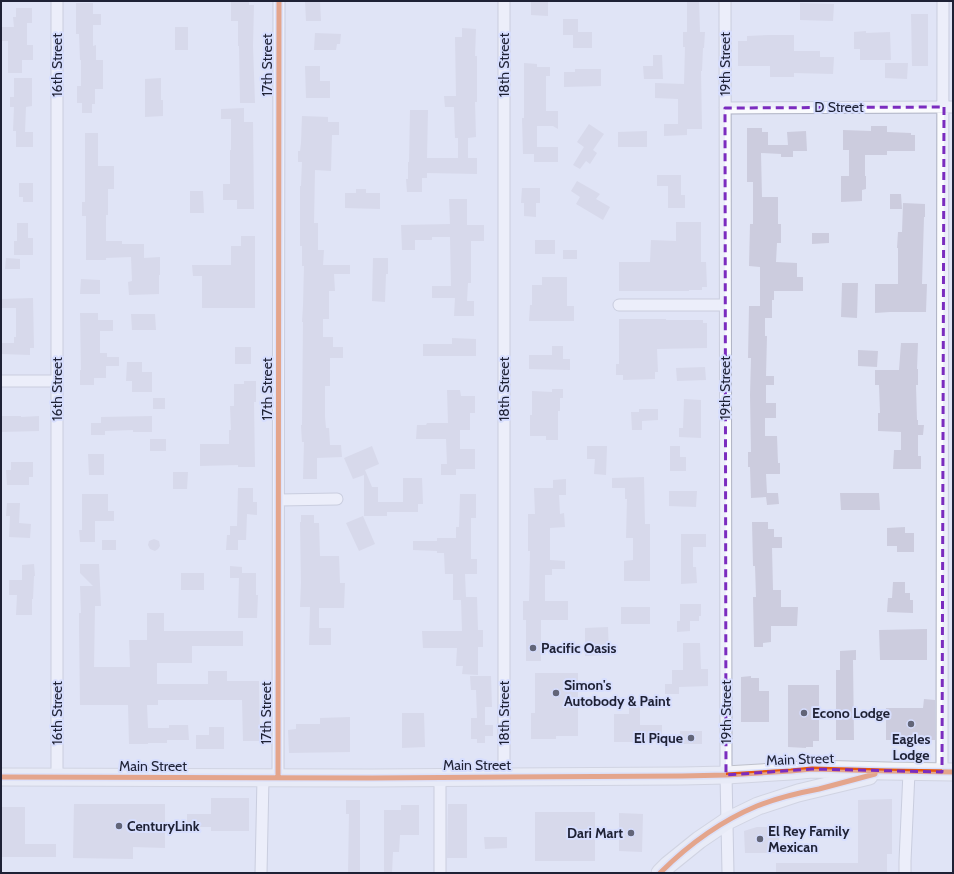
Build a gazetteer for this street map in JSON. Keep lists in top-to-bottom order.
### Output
{
  "streets": {
    "main road": ["Main Street"],
    "street": [
      "19th Street",
      "16th Street",
      "17th Street",
      "18th Street",
      "D Street"
    ]
  },
  "crossings": [
    ["19th Street", "D Street"],
    ["19th Street", "Main Street"],
    ["16th Street", "Main Street"],
    ["17th Street", "Main Street"],
    ["18th Street", "Main Street"]
  ],
  "places": [
    "Pacific Oasis",
    "Simon's Autobody & Paint",
    "Econo Lodge",
    "Eagles Lodge",
    "El Pique",
    "CenturyLink",
    "Dari Mart",
    "El Rey Family Mexican"
  ]
}
